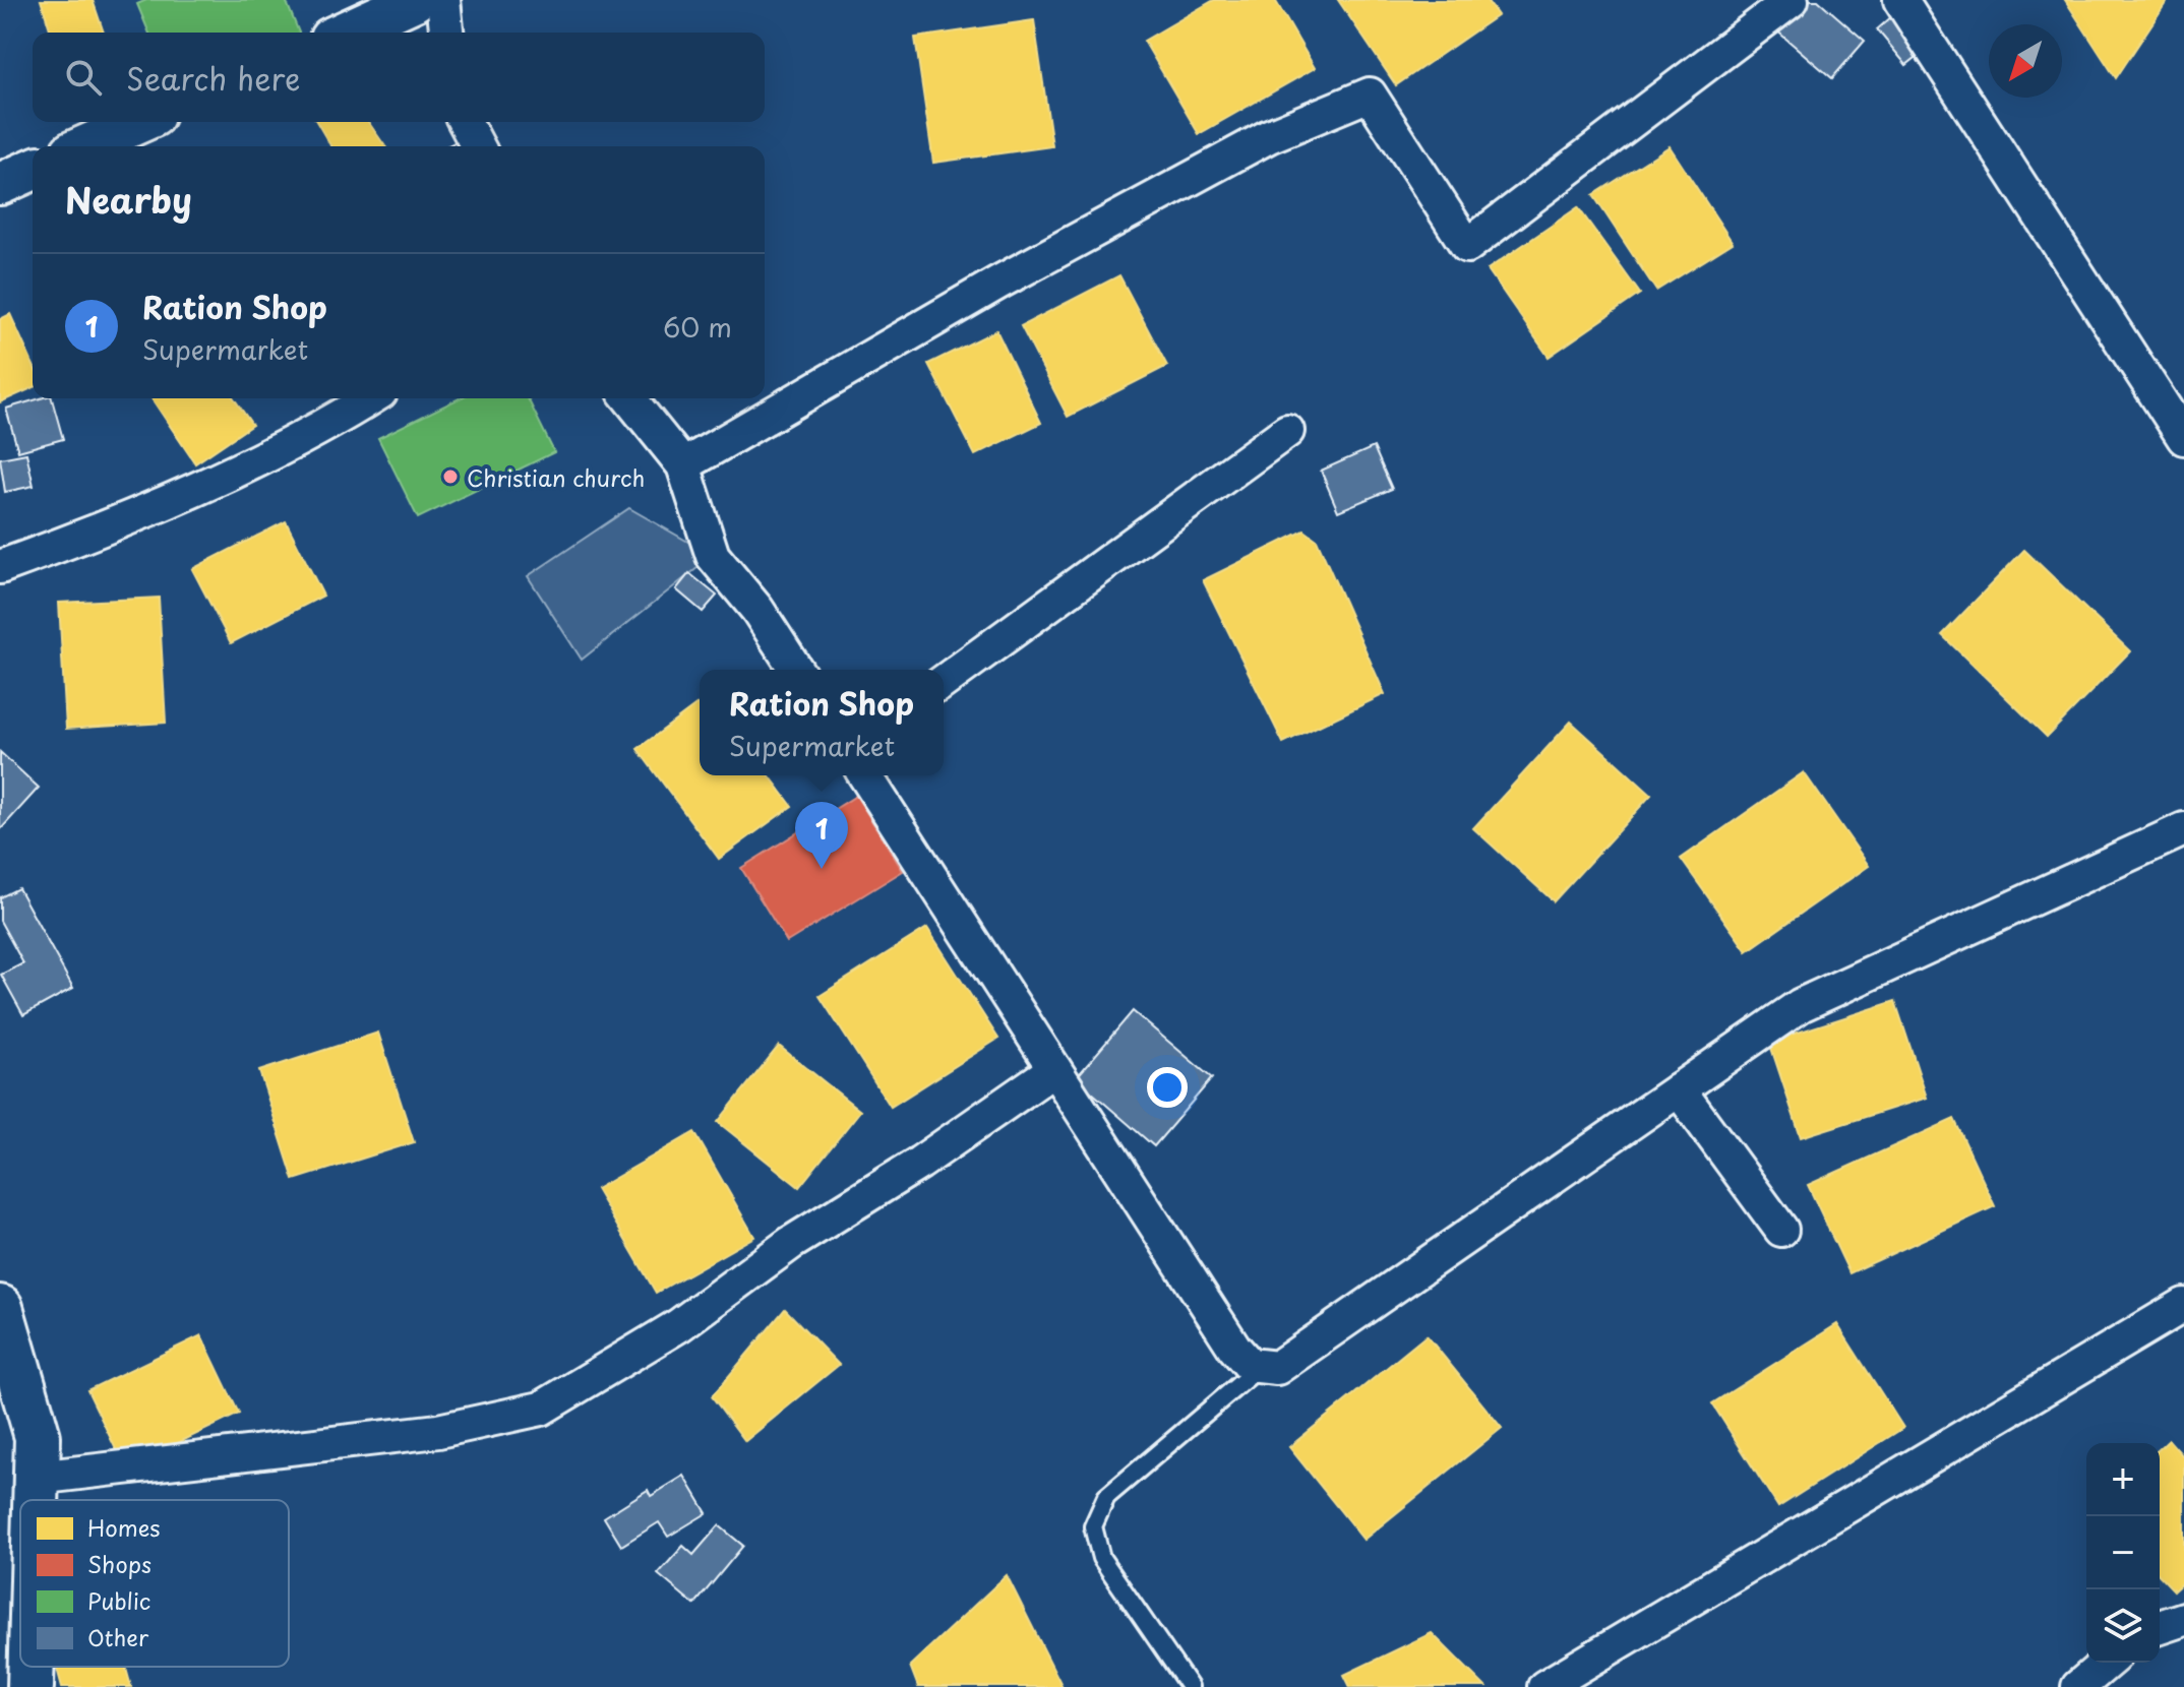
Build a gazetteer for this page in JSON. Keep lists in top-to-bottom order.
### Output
{
  "places": ["Christian church"],
  "legend": [
    "Homes",
    "Shops",
    "Public",
    "Other"
  ],
  "north": "bottom left",
  "page": {
    "search": "Search here",
    "heading": "Nearby",
    "list": [
      {
        "mark": "1",
        "name": "Ration Shop",
        "note": "Supermarket",
        "value": "60 m"
      }
    ],
    "popup": ["Ration Shop", "Supermarket"],
    "pins": "1",
    "map_buttons": ["+", "−"]
  }
}
